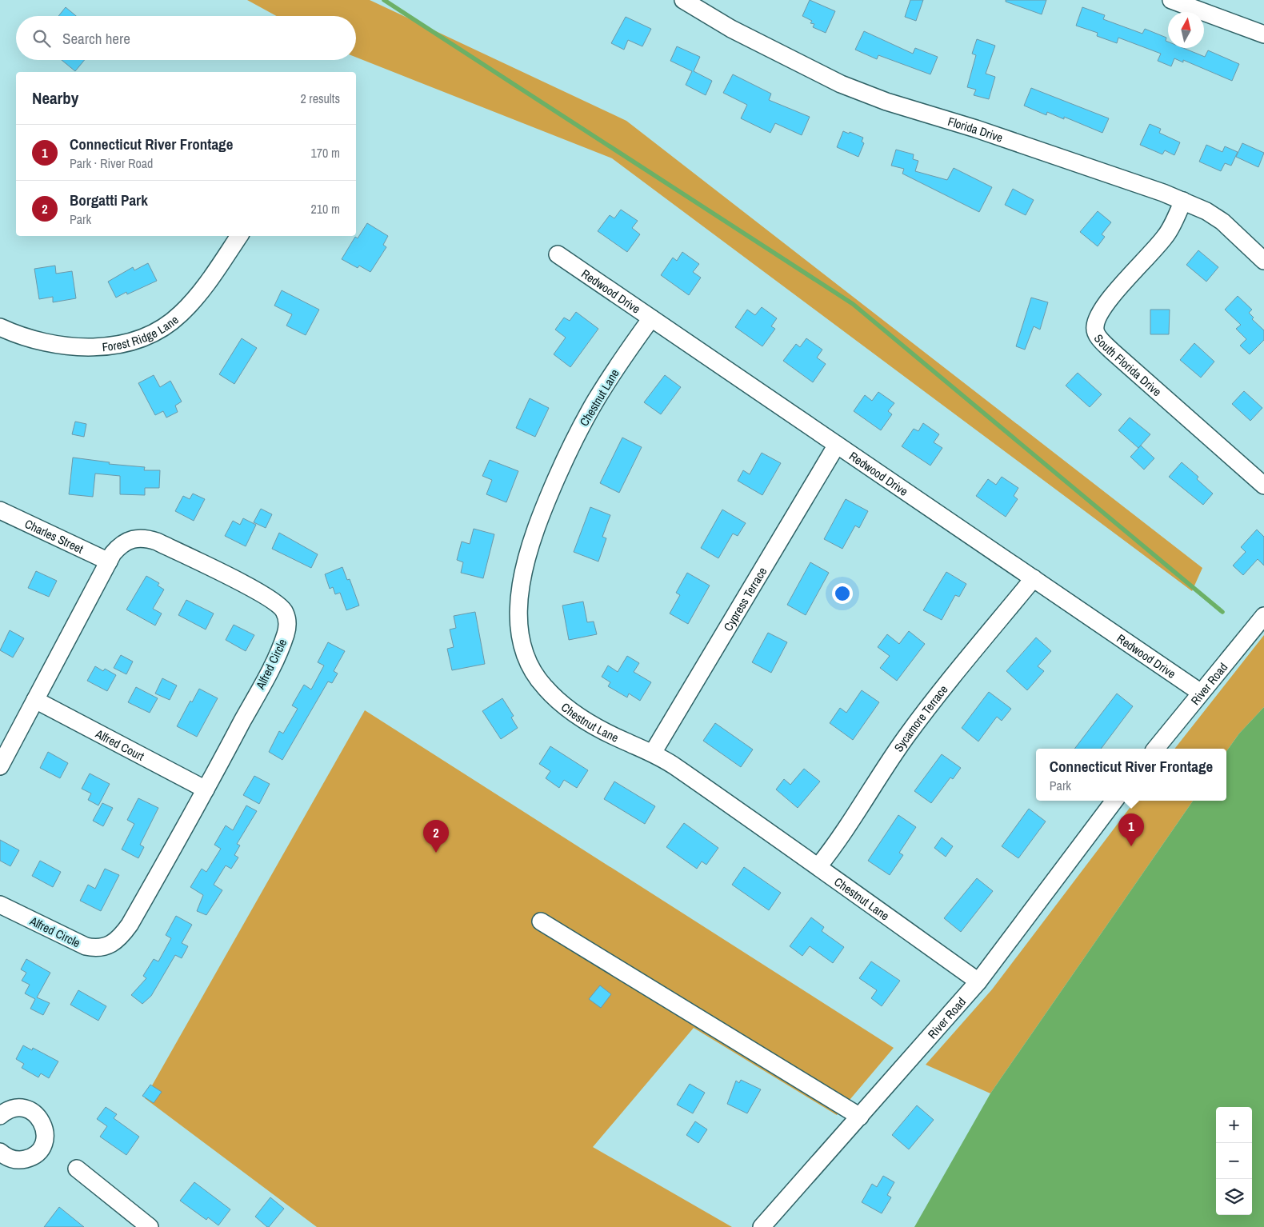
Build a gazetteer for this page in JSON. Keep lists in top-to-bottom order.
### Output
{
  "streets": {
    "street": [
      "Florida Drive",
      "Redwood Drive",
      "Forest Ridge Lane",
      "South Florida Drive",
      "Chestnut Lane",
      "Charles Street",
      "Cypress Terrace",
      "Alfred Circle",
      "River Road",
      "Sycamore Terrace",
      "Alfred Court"
    ]
  },
  "crossings": [
    ["Florida Drive", "South Florida Drive"],
    ["Redwood Drive", "Chestnut Lane"],
    ["Redwood Drive", "Cypress Terrace"],
    ["Redwood Drive", "River Road"],
    ["Redwood Drive", "Sycamore Terrace"],
    ["Chestnut Lane", "Cypress Terrace"],
    ["Chestnut Lane", "River Road"],
    ["Chestnut Lane", "Sycamore Terrace"],
    ["Charles Street", "Alfred Circle"],
    ["Alfred Circle", "Alfred Court"]
  ],
  "north": "top",
  "page": {
    "search": "Search here",
    "heading": ["Nearby", "2 results"],
    "list": [
      {
        "mark": "1",
        "name": "Connecticut River Frontage",
        "note": "Park · River Road",
        "value": "170 m"
      },
      {
        "mark": "2",
        "name": "Borgatti Park",
        "note": "Park",
        "value": "210 m"
      }
    ],
    "popup": ["Connecticut River Frontage", "Park"],
    "pins": ["1", "2"],
    "map_buttons": ["+", "−"]
  }
}
